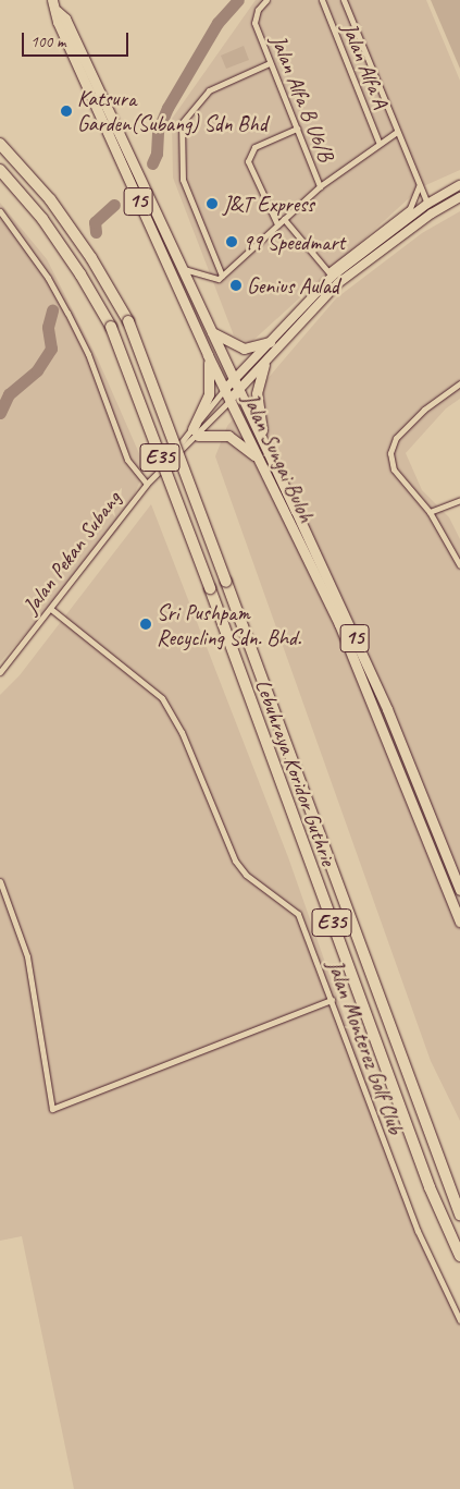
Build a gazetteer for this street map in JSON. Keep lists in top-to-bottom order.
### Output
{
  "streets": {
    "highway": [
      "15",
      "E35",
      "Jalan Sungai Buloh",
      "Lebuhraya Koridor Guthrie"
    ],
    "street": [
      "Jalan Alfa A",
      "Jalan Alfa B U6/B",
      "Jalan Pekan Subang",
      "Jalan Monterez Golf Club"
    ]
  },
  "crossings": [
    ["Jalan Pekan Subang", "Jalan Monterez Golf Club"]
  ],
  "places": [
    "Katsura Garden(Subang) Sdn Bhd",
    "J&T Express",
    "99 Speedmart",
    "Genius Aulad",
    "Sri Pushpam Recycling Sdn. Bhd."
  ],
  "scale_bar": "100 m"
}
